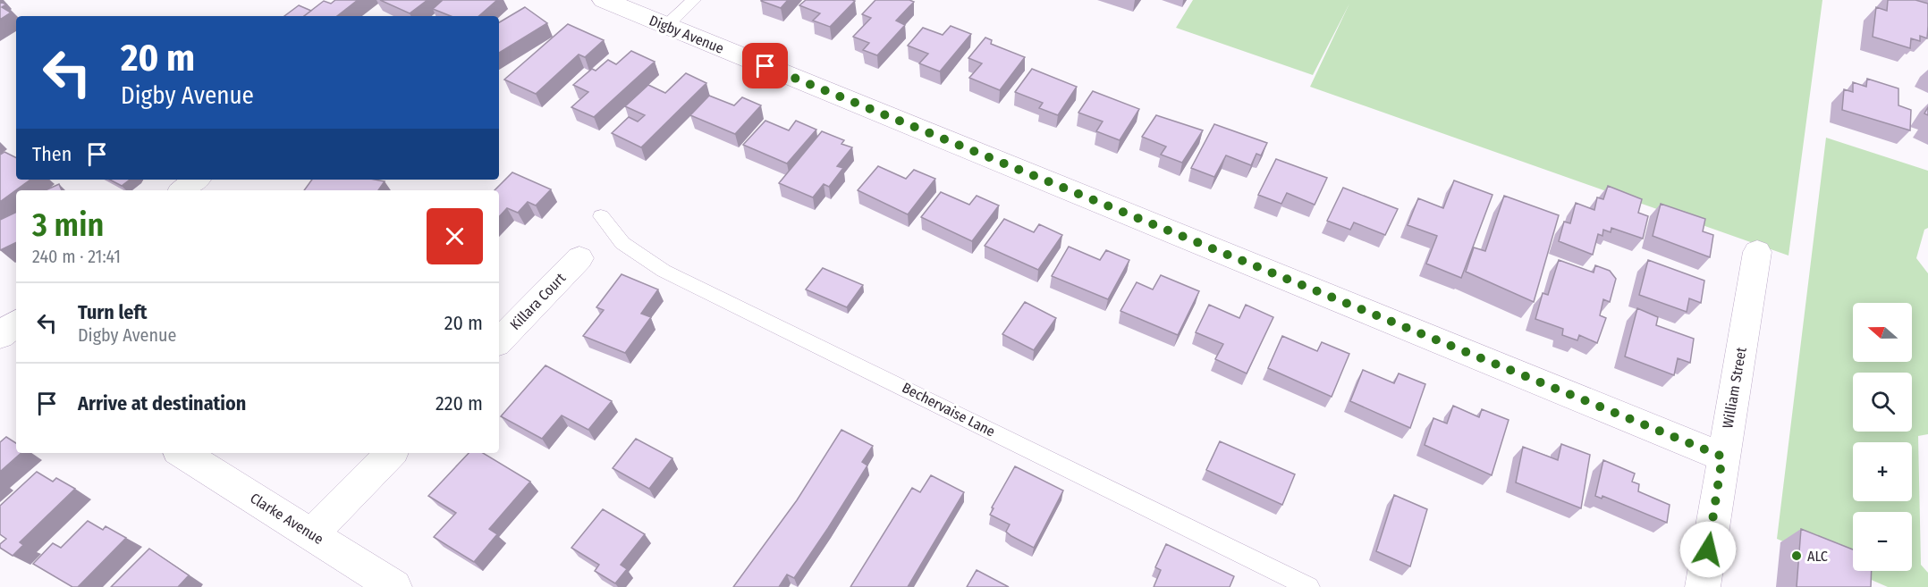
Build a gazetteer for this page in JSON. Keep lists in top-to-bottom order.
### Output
{
  "streets": {
    "street": [
      "Digby Avenue",
      "Killara Court",
      "William Street",
      "Clarke Avenue"
    ],
    "lane": ["Bechervaise Lane"]
  },
  "crossings": [
    ["Digby Avenue", "William Street"]
  ],
  "places": ["ALC"],
  "north": "left",
  "page": {
    "turn": ["20 m", "Digby Avenue"],
    "then": "Then",
    "heading": ["3 min", "240 m · 21:41"],
    "list": [
      {
        "name": "Turn left",
        "note": "Digby Avenue",
        "value": "20 m"
      },
      {
        "name": "Arrive at destination",
        "value": "220 m"
      }
    ],
    "map_buttons": ["+", "−"]
  }
}
